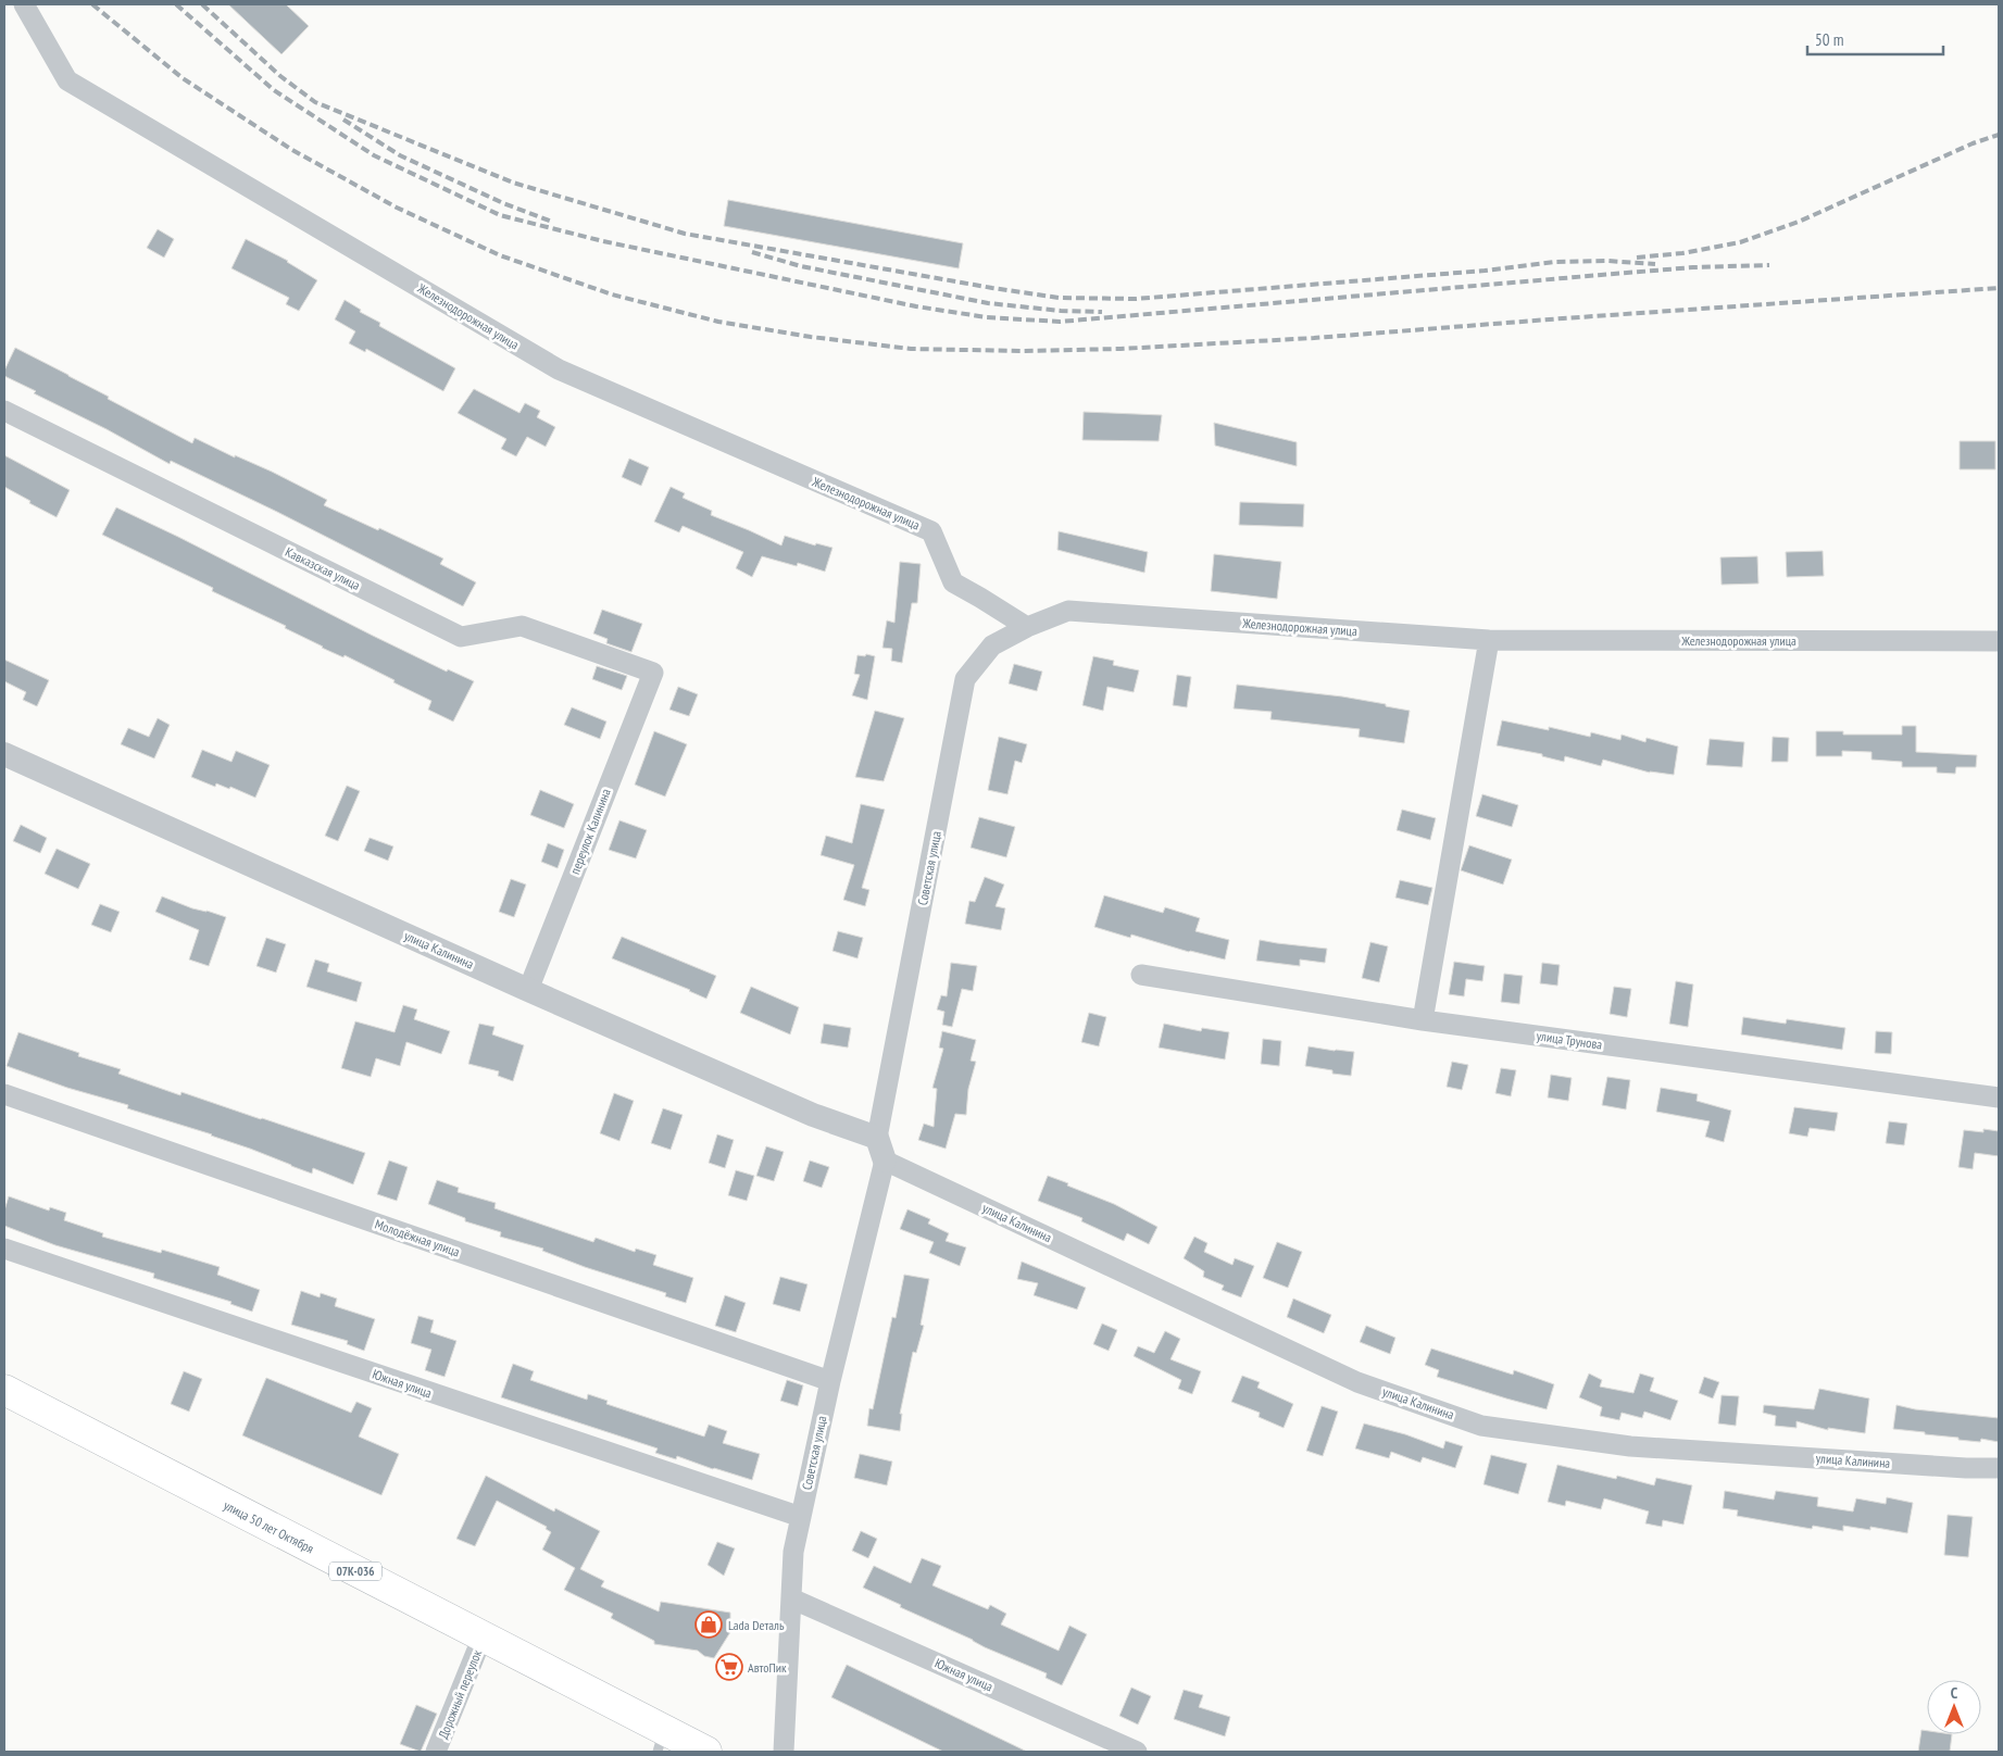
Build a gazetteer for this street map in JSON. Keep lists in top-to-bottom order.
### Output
{
  "streets": {
    "main road": ["улица 50 лет Октября", "07К-036"],
    "street": [
      "Железнодорожная улица",
      "Кавказская улица",
      "переулок Калинина",
      "Советская улица",
      "улица Калинина",
      "улица Трунова",
      "Молодёжная улица",
      "Южная улица",
      "Дорожный переулок"
    ]
  },
  "crossings": [
    ["Железнодорожная улица", "Советская улица"],
    ["Кавказская улица", "переулок Калинина"],
    ["переулок Калинина", "улица Калинина"],
    ["Советская улица", "улица Калинина"],
    ["Советская улица", "Молодёжная улица"],
    ["Советская улица", "Южная улица"],
    ["улица 50 лет Октября", "Дорожный переулок"]
  ],
  "places": {
    "shop": ["Lada Dеталь"],
    "supermarket": ["АвтоПик"]
  },
  "scale_bar": "50 m",
  "north": "top"
}
